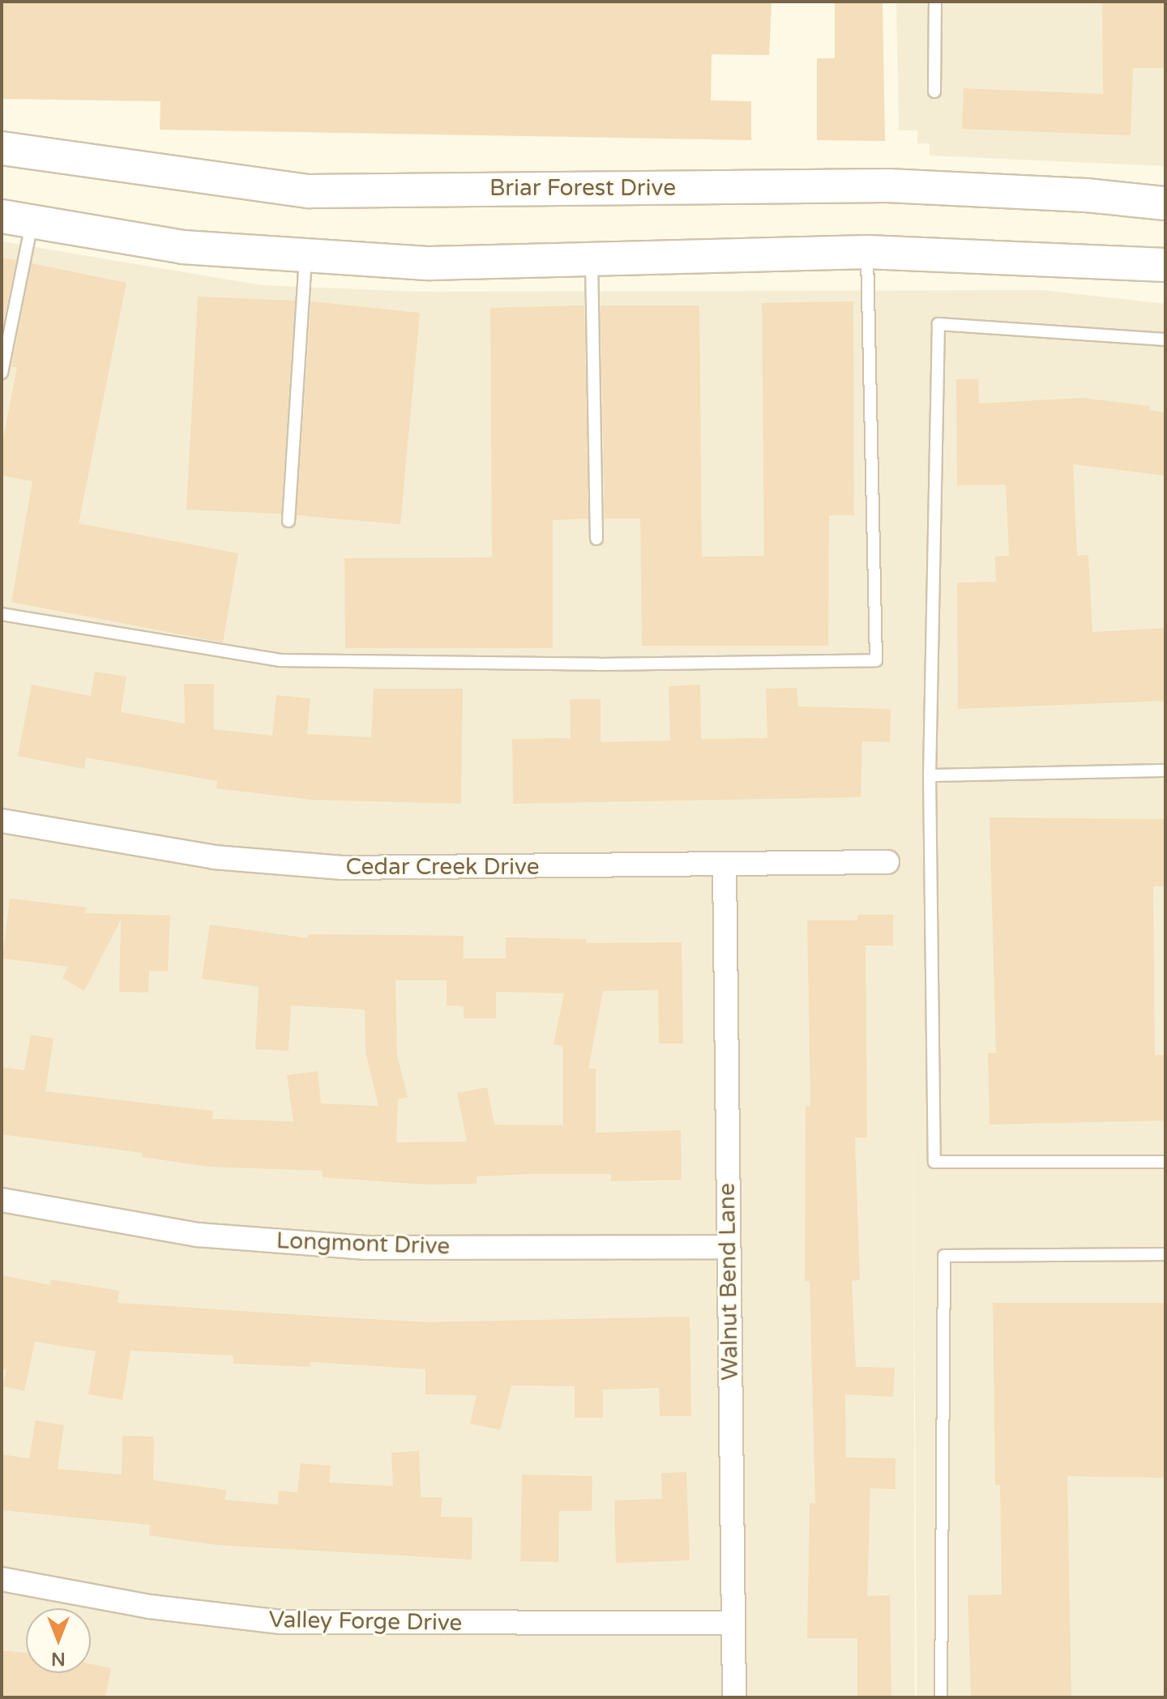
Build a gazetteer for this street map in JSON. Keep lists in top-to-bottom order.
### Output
{
  "streets": {
    "main road": ["Briar Forest Drive"],
    "street": [
      "Cedar Creek Drive",
      "Longmont Drive",
      "Walnut Bend Lane",
      "Valley Forge Drive"
    ]
  },
  "crossings": [
    ["Cedar Creek Drive", "Walnut Bend Lane"],
    ["Longmont Drive", "Walnut Bend Lane"],
    ["Walnut Bend Lane", "Valley Forge Drive"]
  ],
  "north": "bottom"
}
